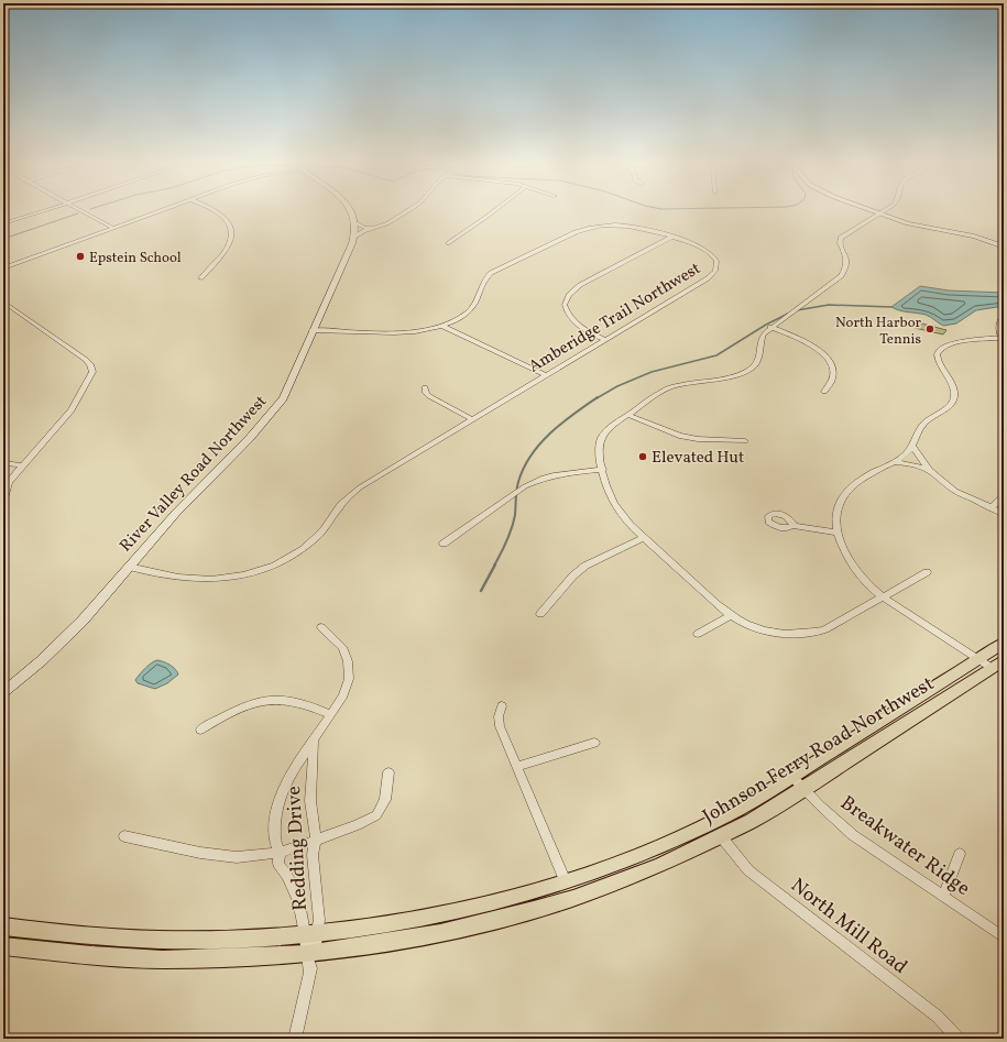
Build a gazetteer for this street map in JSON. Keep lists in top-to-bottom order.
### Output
{
  "streets": {
    "main road": ["Johnson Ferry Road Northwest"],
    "street": [
      "Amberidge Trail Northwest",
      "River Valley Road Northwest",
      "Breakwater Ridge",
      "Redding Drive",
      "North Mill Road"
    ]
  },
  "crossings": [
    ["Amberidge Trail Northwest", "River Valley Road Northwest"],
    ["Johnson Ferry Road Northwest", "Breakwater Ridge"],
    ["Johnson Ferry Road Northwest", "Redding Drive"],
    ["Johnson Ferry Road Northwest", "North Mill Road"]
  ],
  "places": ["Epstein School", "North Harbor Tennis", "Elevated Hut"]
}
